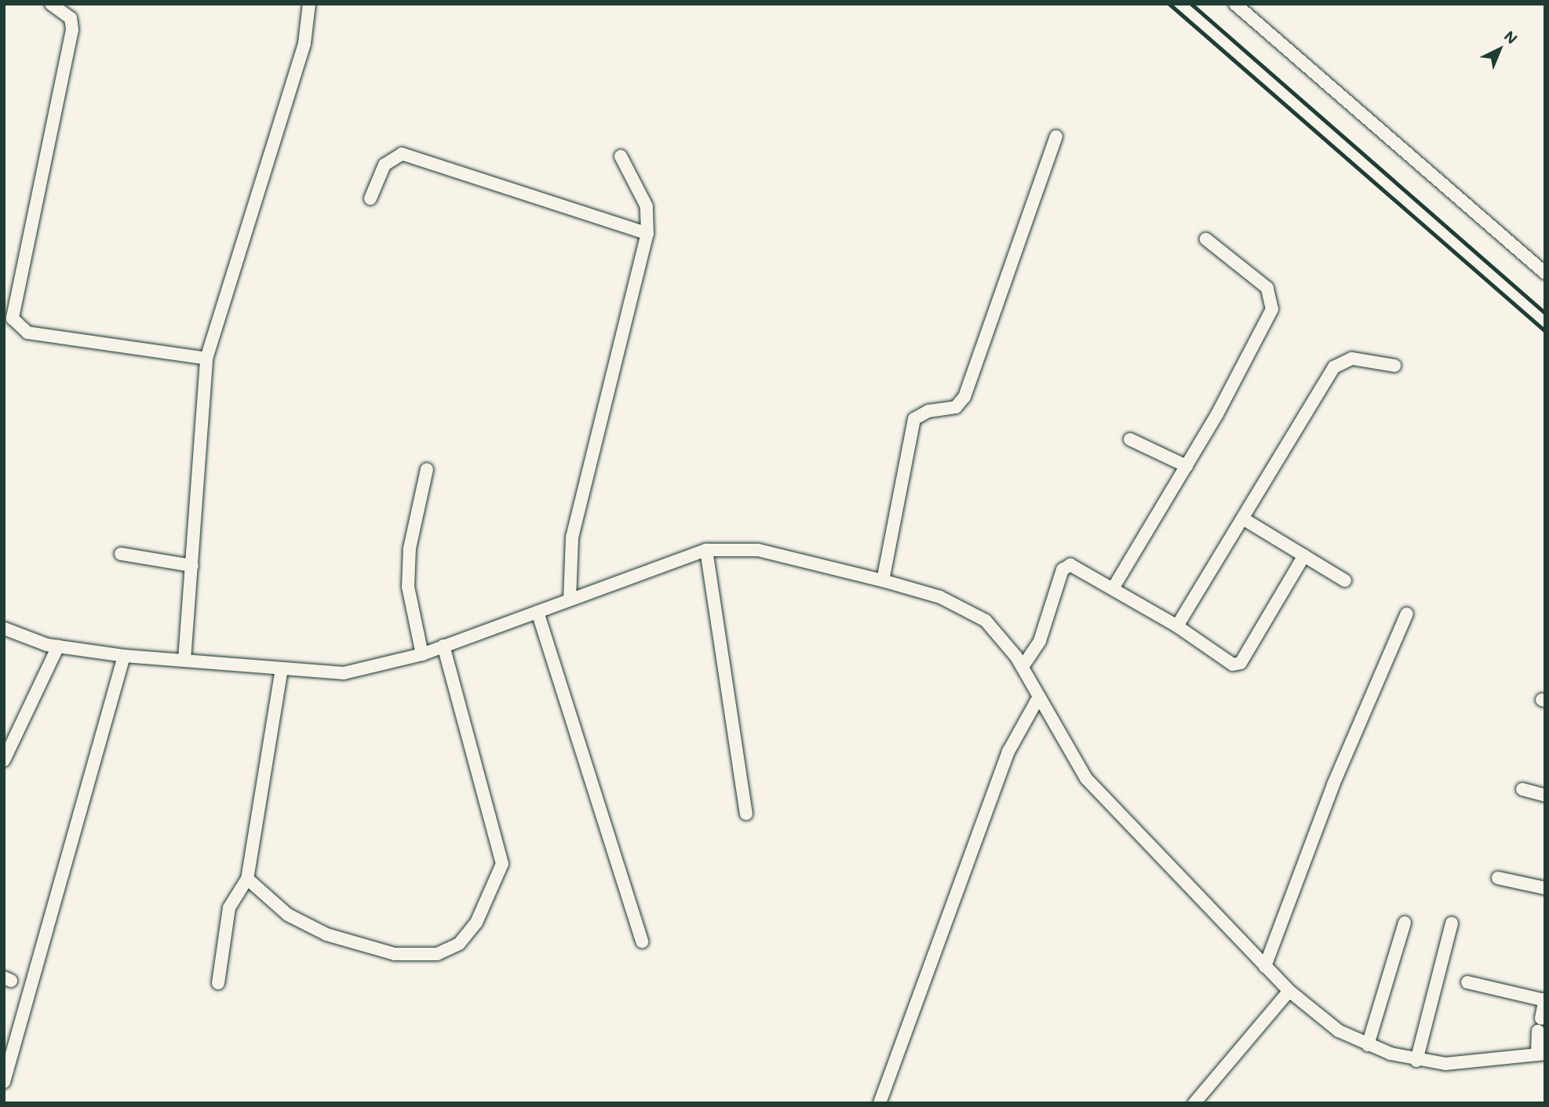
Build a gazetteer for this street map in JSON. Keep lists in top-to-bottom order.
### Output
{
  "north": "top right"
}
